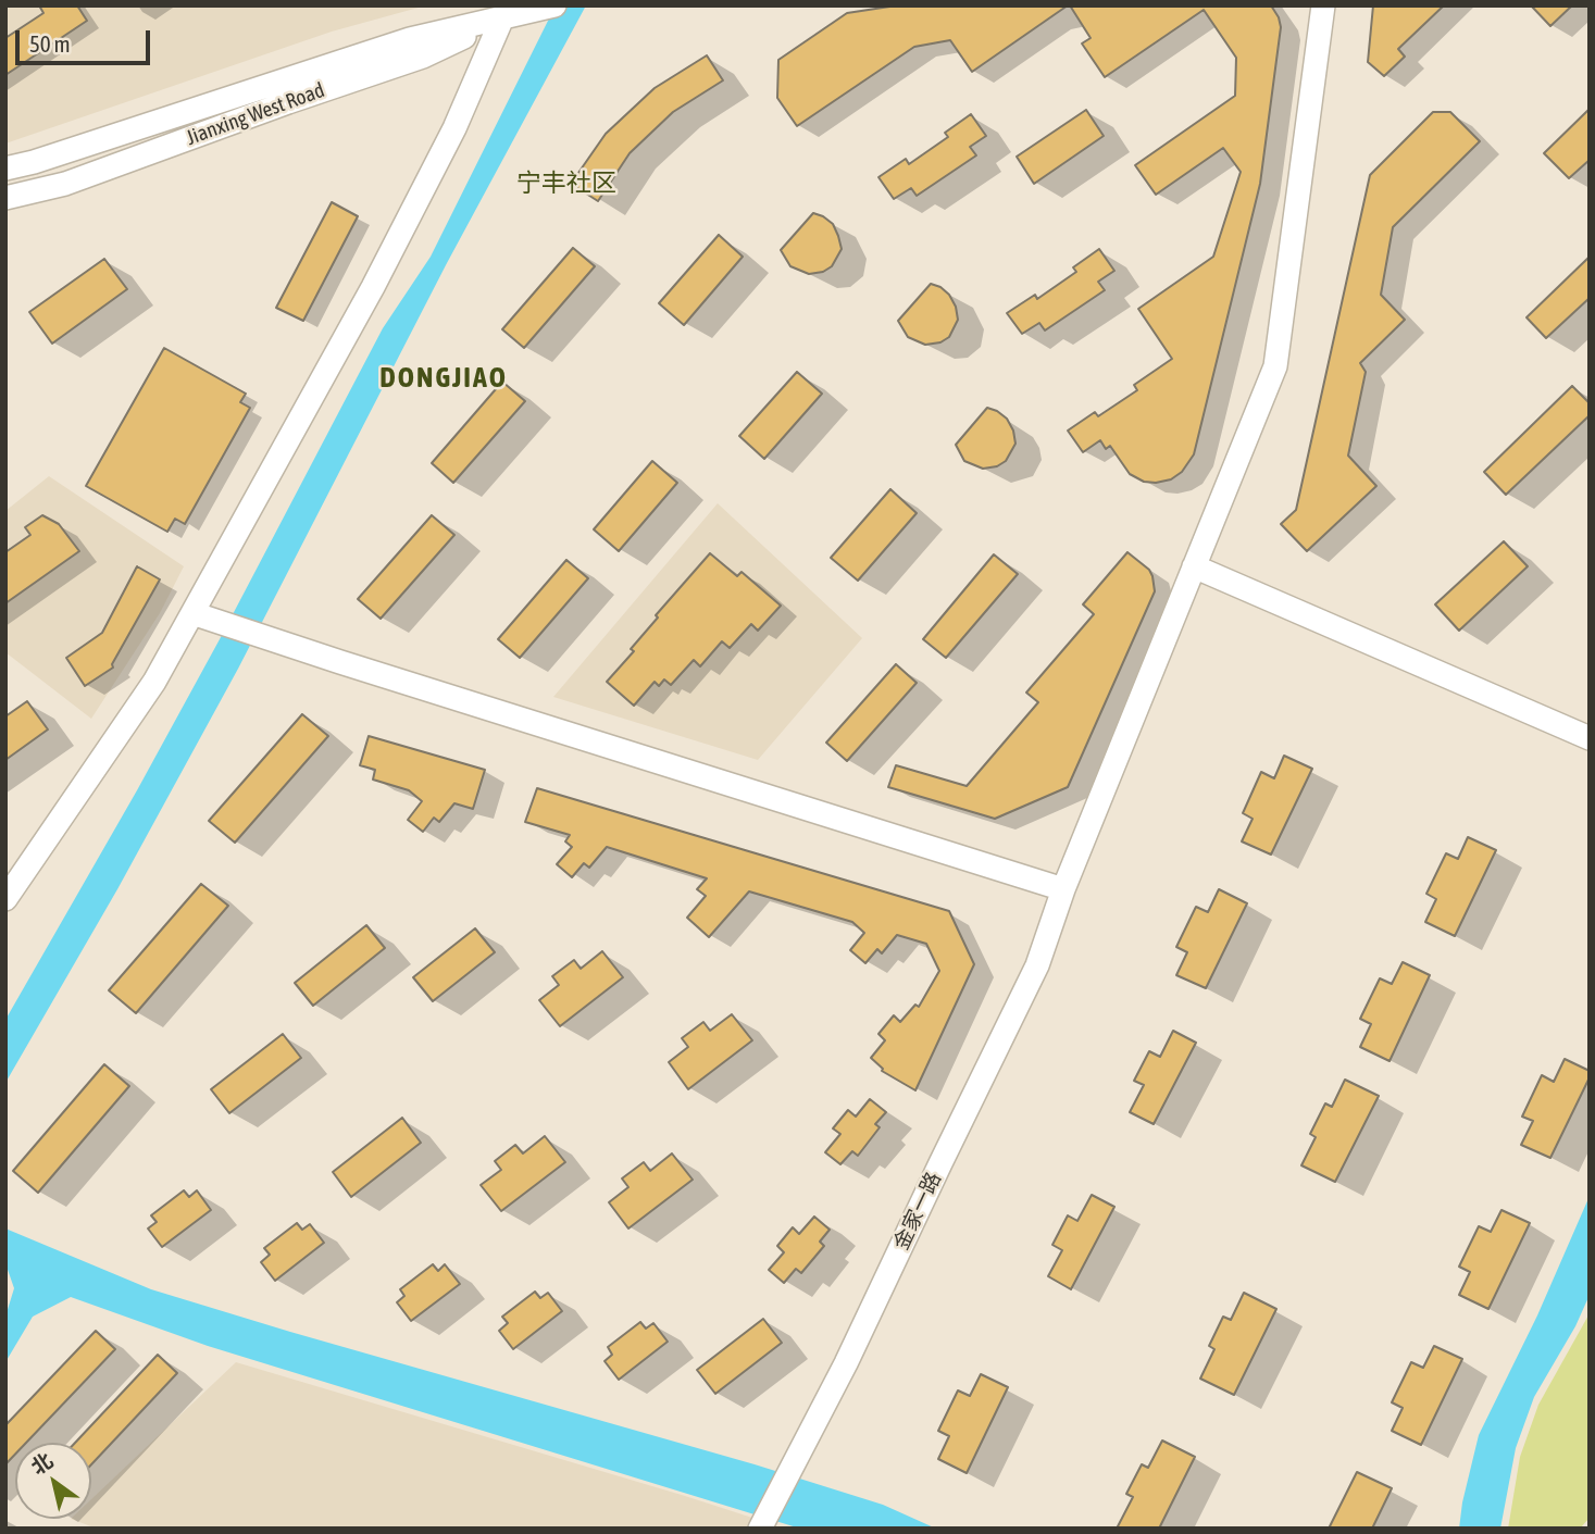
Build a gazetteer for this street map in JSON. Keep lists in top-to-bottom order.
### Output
{
  "streets": {
    "street": ["Jianxing West Road", "金家一路"]
  },
  "districts": ["宁丰社区", "DONGJIAO"],
  "scale_bar": "50 m",
  "north": "top left"
}
